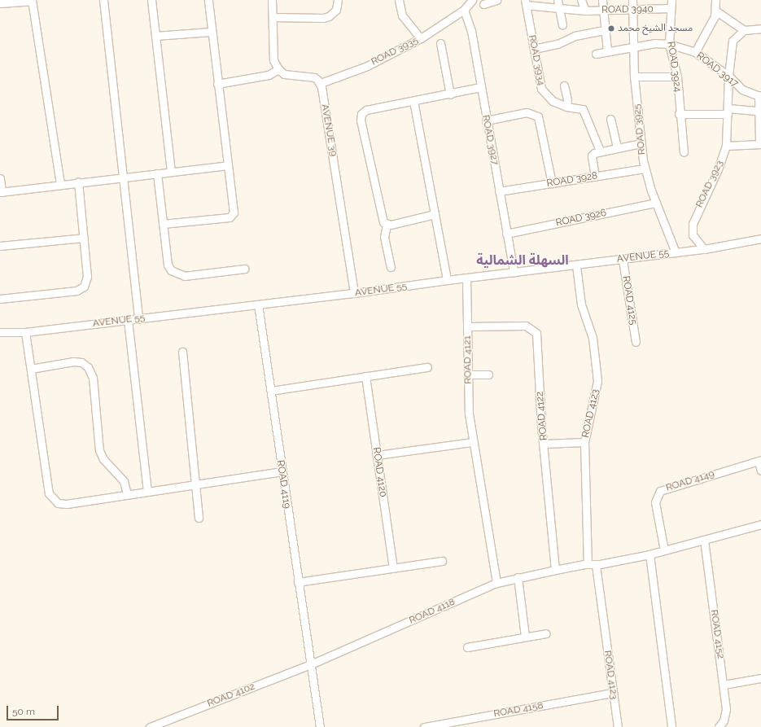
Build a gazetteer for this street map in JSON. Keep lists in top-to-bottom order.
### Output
{
  "streets": {
    "street": [
      "ROAD 3940",
      "ROAD 3935",
      "ROAD 3934",
      "ROAD 3924",
      "ROAD 3917",
      "ROAD 3925",
      "AVENUE 39",
      "ROAD 3927",
      "ROAD 3928",
      "ROAD 3923",
      "ROAD 3926",
      "AVENUE 55",
      "ROAD 4125",
      "ROAD 4121",
      "ROAD 4123",
      "ROAD 4122",
      "ROAD 4120",
      "ROAD 4149",
      "ROAD 4119",
      "ROAD 4118",
      "ROAD 4152",
      "ROAD 4102",
      "ROAD 4158"
    ]
  },
  "crossings": [
    ["ROAD 3940", "ROAD 3934"],
    ["ROAD 3940", "ROAD 3924"],
    ["ROAD 3940", "ROAD 3925"],
    ["ROAD 3935", "AVENUE 39"],
    ["ROAD 3935", "ROAD 3927"],
    ["ROAD 3924", "ROAD 3917"],
    ["ROAD 3917", "ROAD 3925"],
    ["ROAD 3917", "ROAD 3923"],
    ["ROAD 3925", "ROAD 3928"],
    ["ROAD 3925", "ROAD 3926"],
    ["ROAD 3925", "AVENUE 55"],
    ["AVENUE 39", "AVENUE 55"],
    ["ROAD 3927", "ROAD 3928"],
    ["ROAD 3927", "ROAD 3926"],
    ["ROAD 3927", "AVENUE 55"],
    ["ROAD 3923", "AVENUE 55"],
    ["AVENUE 55", "ROAD 4125"],
    ["AVENUE 55", "ROAD 4121"],
    ["AVENUE 55", "ROAD 4123"],
    ["AVENUE 55", "ROAD 4119"],
    ["ROAD 4121", "ROAD 4122"],
    ["ROAD 4121", "ROAD 4118"],
    ["ROAD 4123", "ROAD 4158"],
    ["ROAD 4122", "ROAD 4118"],
    ["ROAD 4119", "ROAD 4118"],
    ["ROAD 4119", "ROAD 4102"],
    ["ROAD 4118", "ROAD 4102"]
  ],
  "districts": ["السهلة الشمالية"],
  "places": ["مسجد الشيخ محمد"],
  "scale_bar": "50 m"
}
